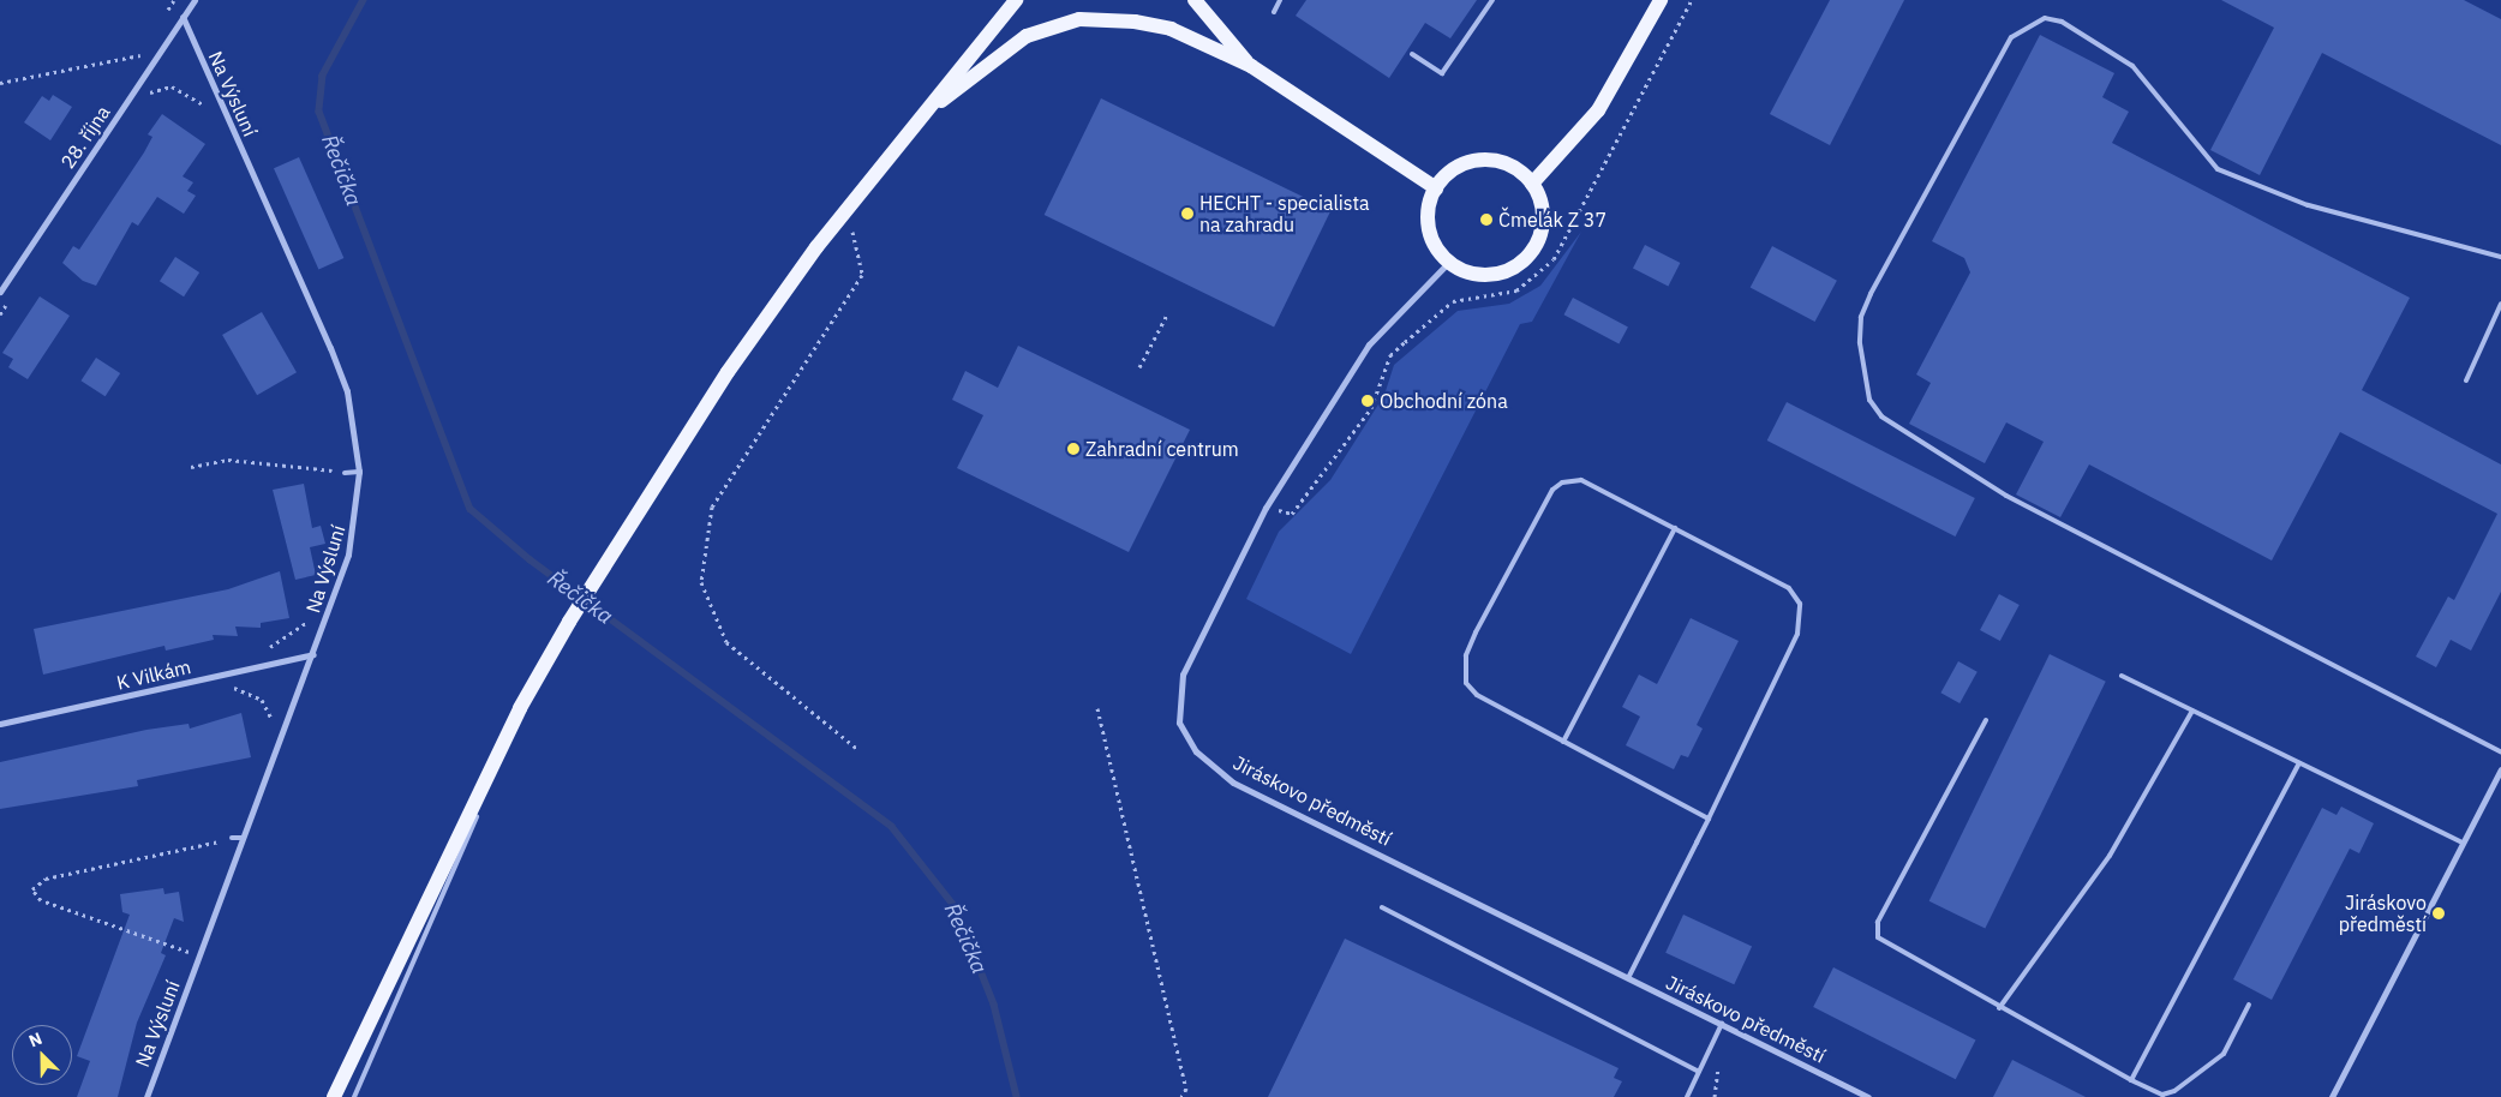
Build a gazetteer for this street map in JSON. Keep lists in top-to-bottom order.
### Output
{
  "streets": {
    "street": [
      "Na Výsluní",
      "28. října",
      "K Vilkám",
      "Jiráskovo předměstí"
    ]
  },
  "crossings": [
    ["Na Výsluní", "28. října"],
    ["Na Výsluní", "K Vilkám"]
  ],
  "water": ["Řečička"],
  "places": [
    "HECHT - specialista na zahradu",
    "Čmelák Z 37",
    "Obchodní zóna",
    "Zahradní centrum",
    "Jiráskovo předměstí"
  ],
  "north": "top left"
}
